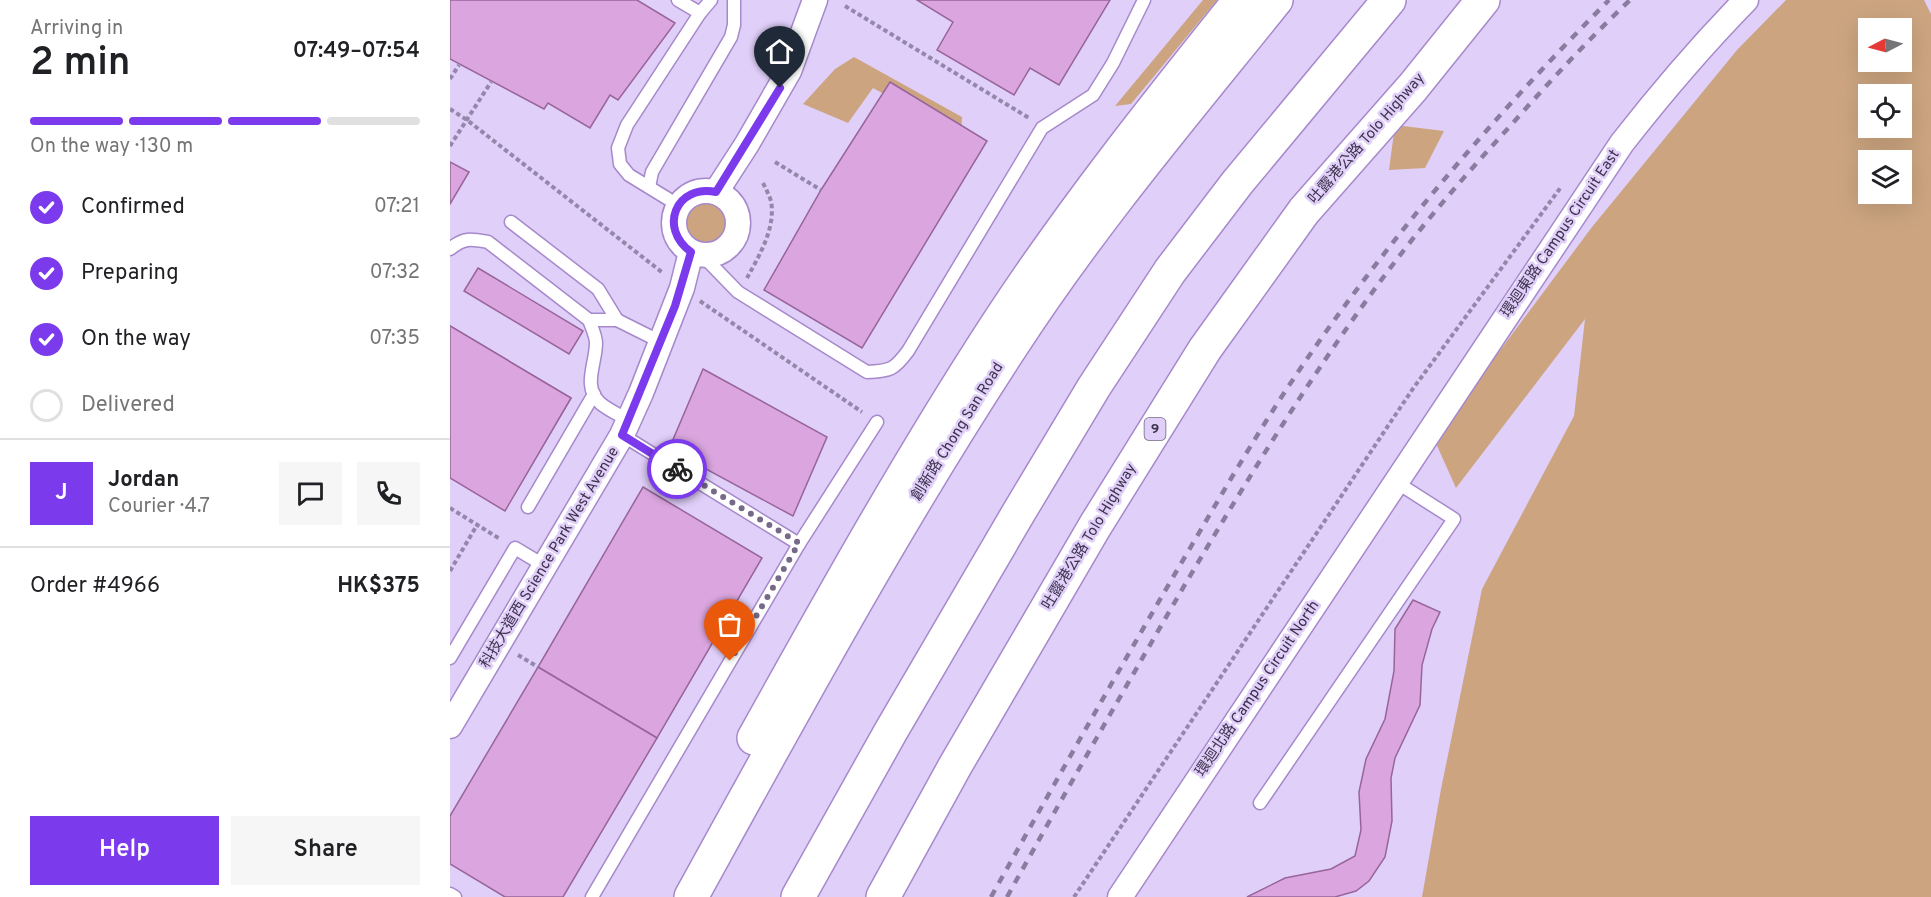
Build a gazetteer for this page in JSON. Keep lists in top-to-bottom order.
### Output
{
  "streets": {
    "main road": ["吐露港公路 Tolo Highway", "9", "創新路 Chong San Road"],
    "street": ["環迴東路 Campus Circuit East", "科技大道西 Science Park West Avenue", "環迴北路 Campus Circuit North"]
  },
  "crossings": [
    ["環迴東路 Campus Circuit East", "環迴北路 Campus Circuit North"]
  ],
  "north": "left",
  "page": {
    "heading": ["2 min", "Arriving in", "07:49–07:54"],
    "panel": [
      "Jordan",
      "Courier · 4.7",
      "Order #4966",
      "HK$375"
    ],
    "bar": "On the way · 130 m",
    "list": [
      ["Confirmed", "07:21"],
      ["Preparing", "07:32"],
      ["On the way", "07:35"],
      "Delivered"
    ],
    "round": "J",
    "buttons": ["Help", "Share"]
  }
}
